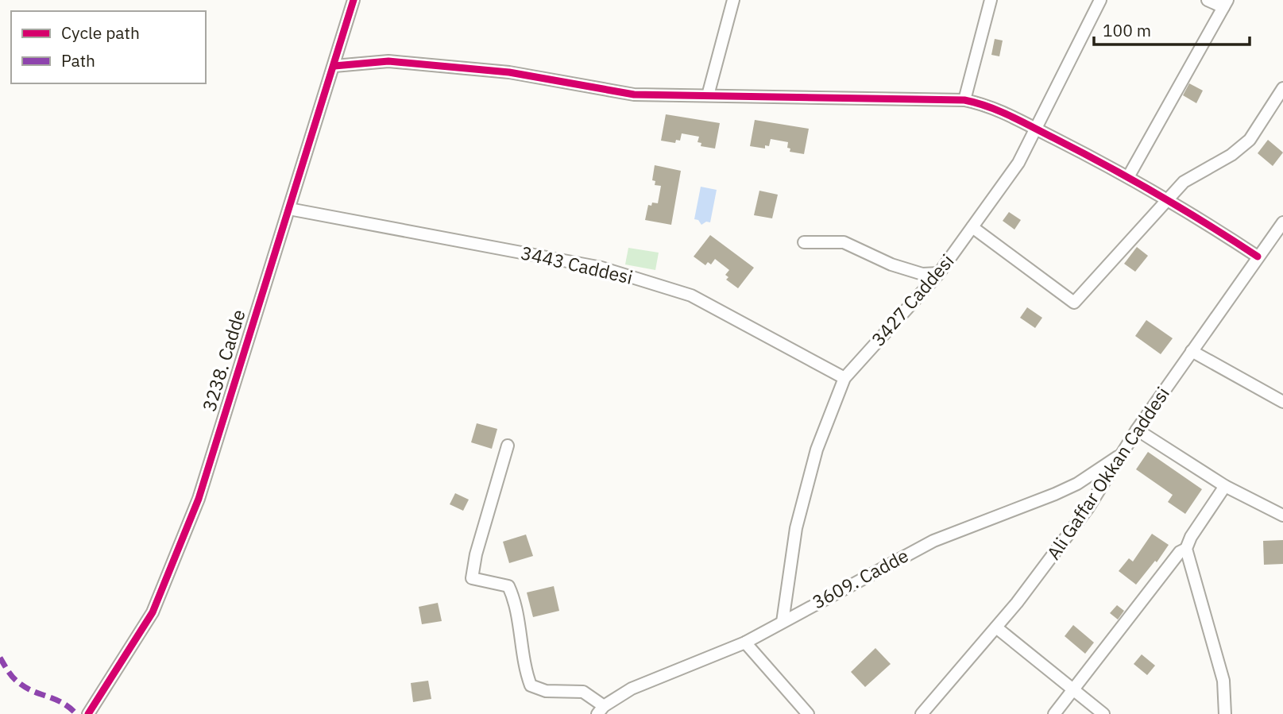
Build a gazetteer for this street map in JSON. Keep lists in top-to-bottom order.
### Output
{
  "streets": {
    "street": [
      "3443 Caddesi",
      "3427 Caddesi",
      "3238. Cadde",
      "Ali Gaffar Okkan Caddesi",
      "3609. Cadde"
    ]
  },
  "crossings": [
    ["3443 Caddesi", "3427 Caddesi"],
    ["3443 Caddesi", "3238. Cadde"],
    ["3427 Caddesi", "3609. Cadde"],
    ["Ali Gaffar Okkan Caddesi", "3609. Cadde"]
  ],
  "legend": ["Cycle path", "Path"],
  "scale_bar": "100 m"
}
